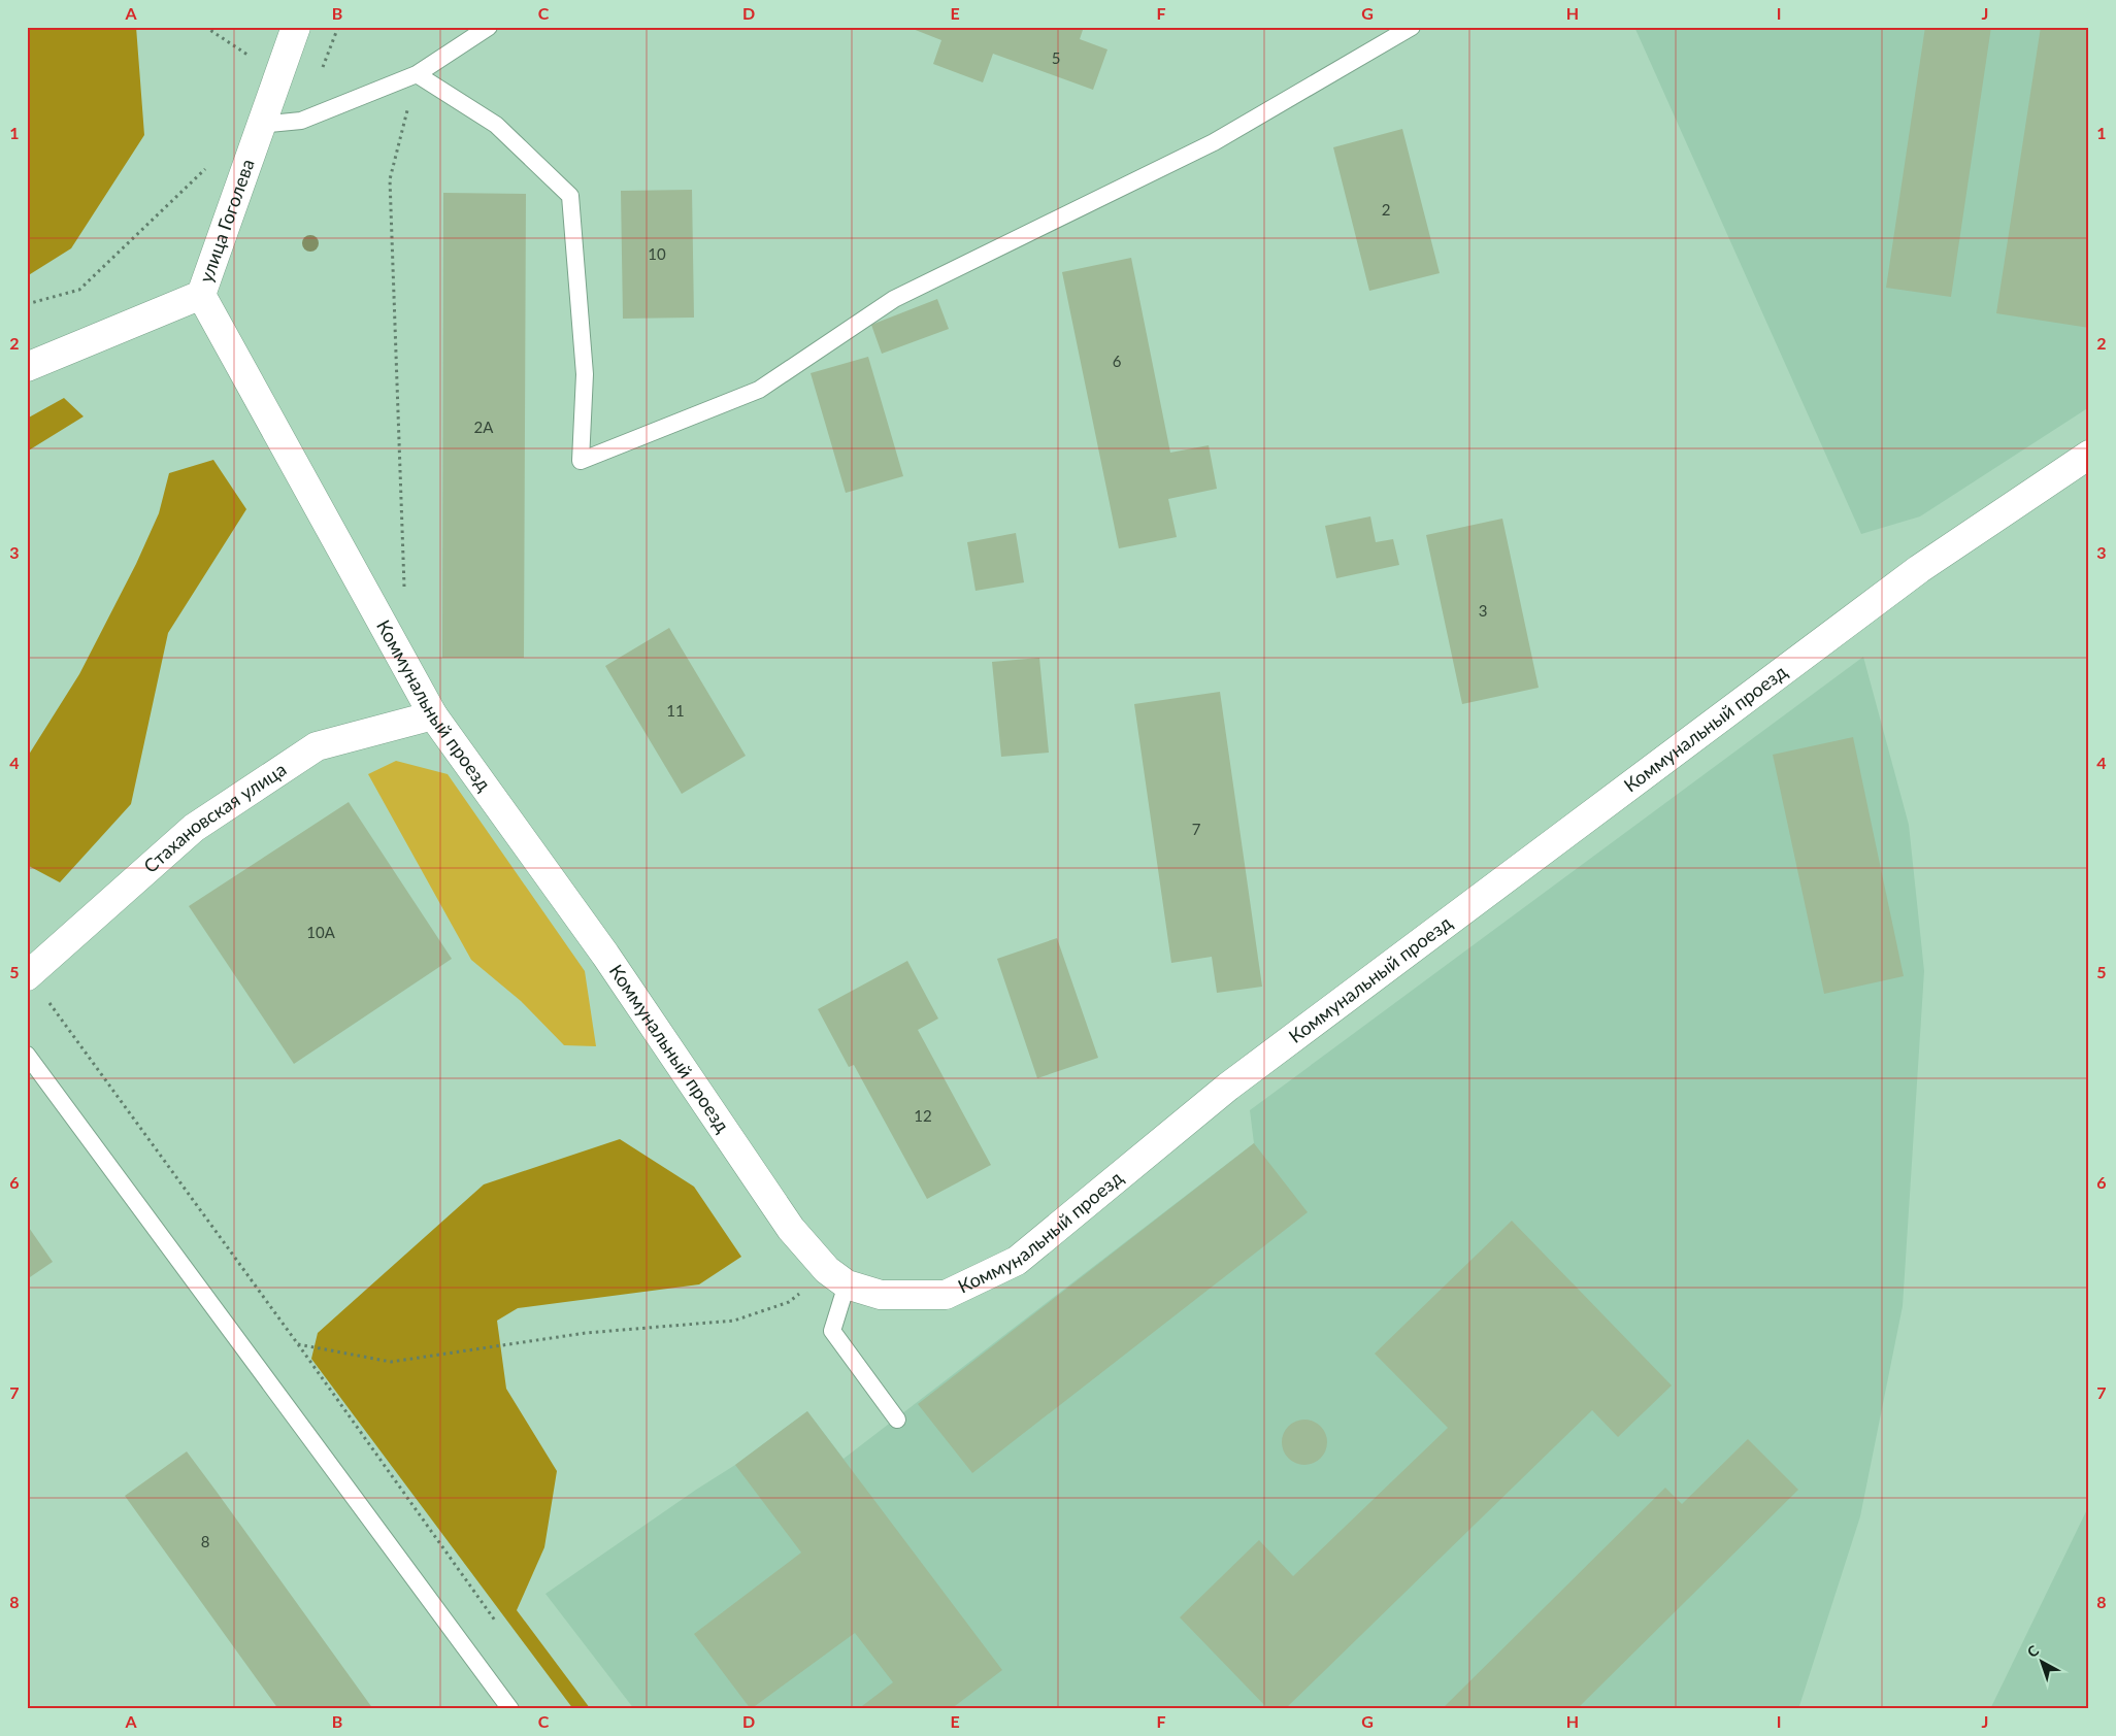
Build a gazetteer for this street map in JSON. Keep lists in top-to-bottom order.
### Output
{
  "streets": {
    "street": ["улица Гоголева", "Коммунальный проезд", "Стахановская улица"]
  },
  "crossings": [
    ["улица Гоголева", "Коммунальный проезд"],
    ["Коммунальный проезд", "Стахановская улица"]
  ],
  "house_numbers": [
    "5",
    "2",
    "10",
    "6",
    "2А",
    "3",
    "11",
    "7",
    "10А",
    "12",
    "8"
  ],
  "north": "top left",
  "grid": {
    "columns": [
      "A",
      "B",
      "C",
      "D",
      "E",
      "F",
      "G",
      "H",
      "I",
      "J"
    ],
    "rows": [
      "1",
      "2",
      "3",
      "4",
      "5",
      "6",
      "7",
      "8"
    ]
  }
}
